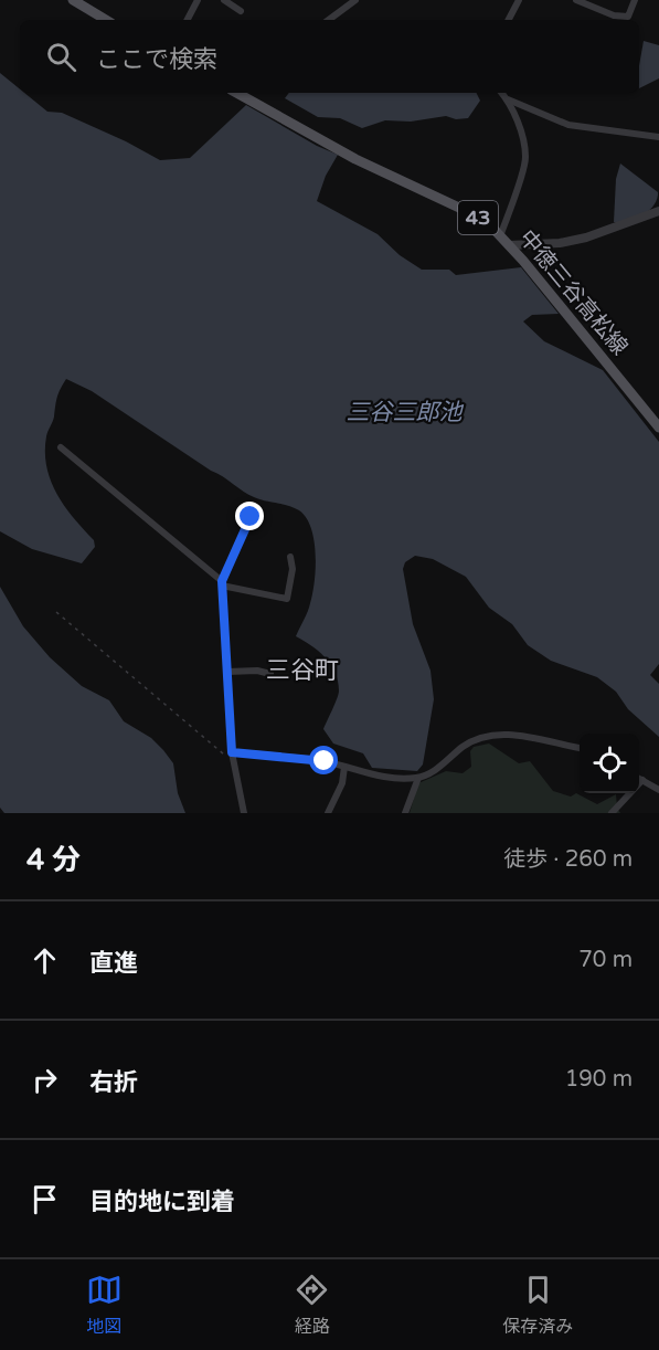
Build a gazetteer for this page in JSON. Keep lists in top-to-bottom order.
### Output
{
  "streets": {
    "main road": ["43", "中徳三谷高松線"]
  },
  "districts": ["三谷町"],
  "water": ["三谷三郎池"],
  "page": {
    "search": "ここで検索",
    "heading": ["4 分", "徒歩 · 260 m"],
    "list": [
      ["直進", "70 m"],
      ["右折", "190 m"],
      "目的地に到着"
    ],
    "nav": ["地図", "経路", "保存済み"]
  }
}
